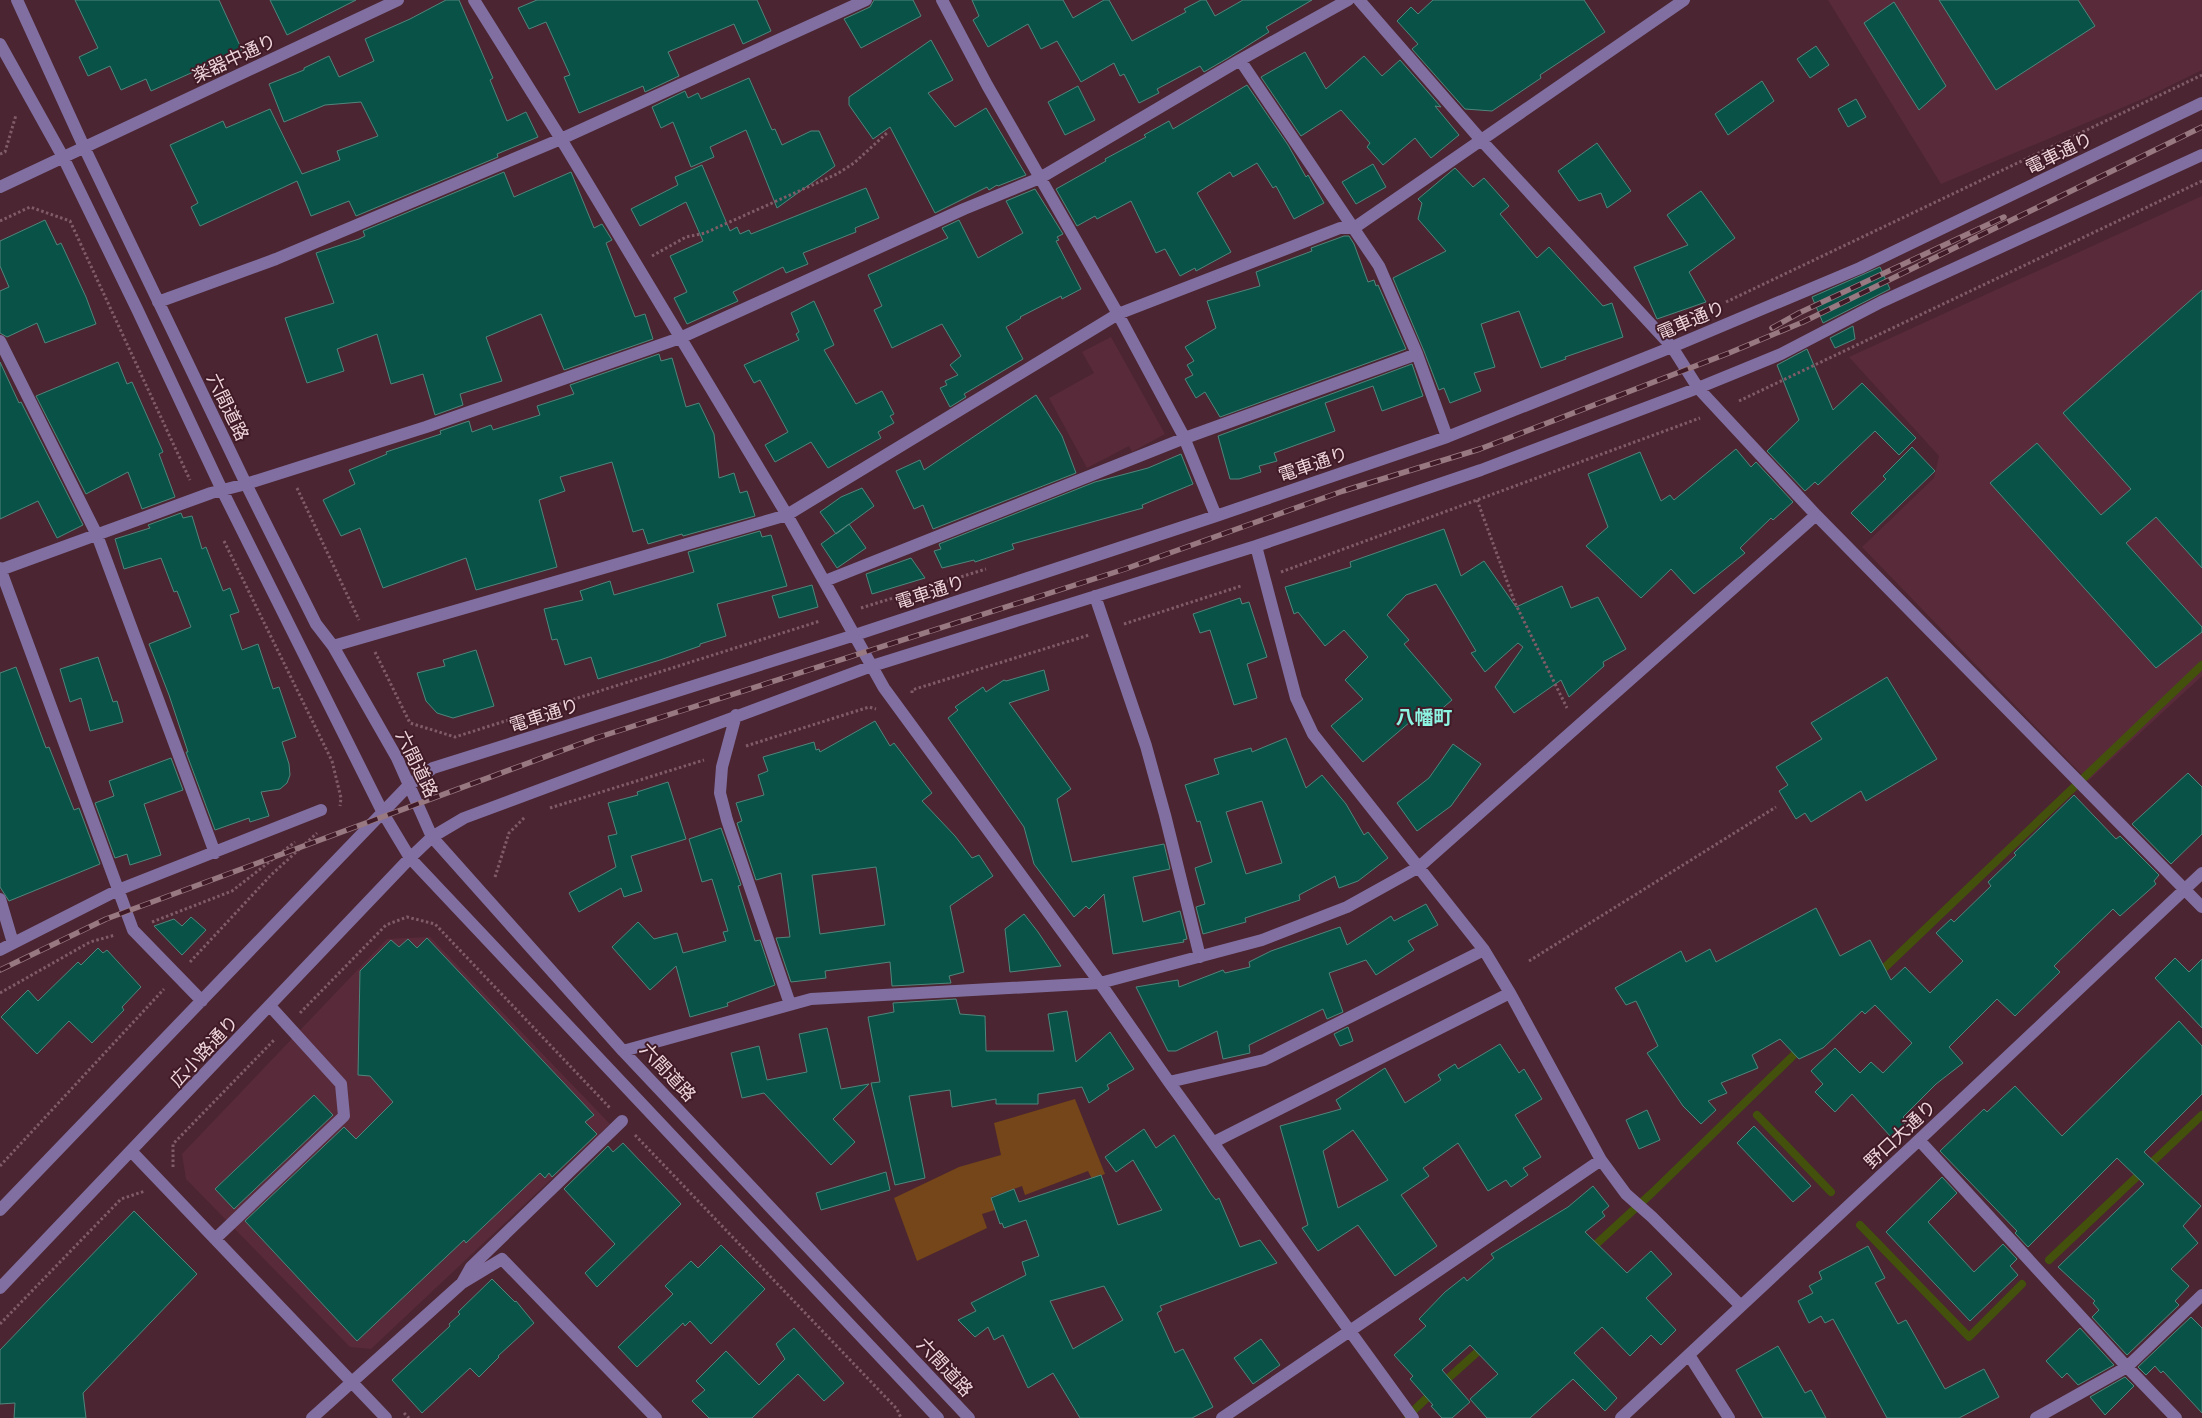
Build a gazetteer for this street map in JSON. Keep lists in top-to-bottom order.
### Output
{
  "streets": {
    "street": [
      "楽器中通り",
      "電車通り",
      "六間道路",
      "広小路通り",
      "野口大通り"
    ]
  },
  "crossings": [
    ["楽器中通り", "六間道路"],
    ["電車通り", "六間道路"],
    ["電車通り", "広小路通り"],
    ["六間道路", "広小路通り"]
  ],
  "districts": ["八幡町"]
}
